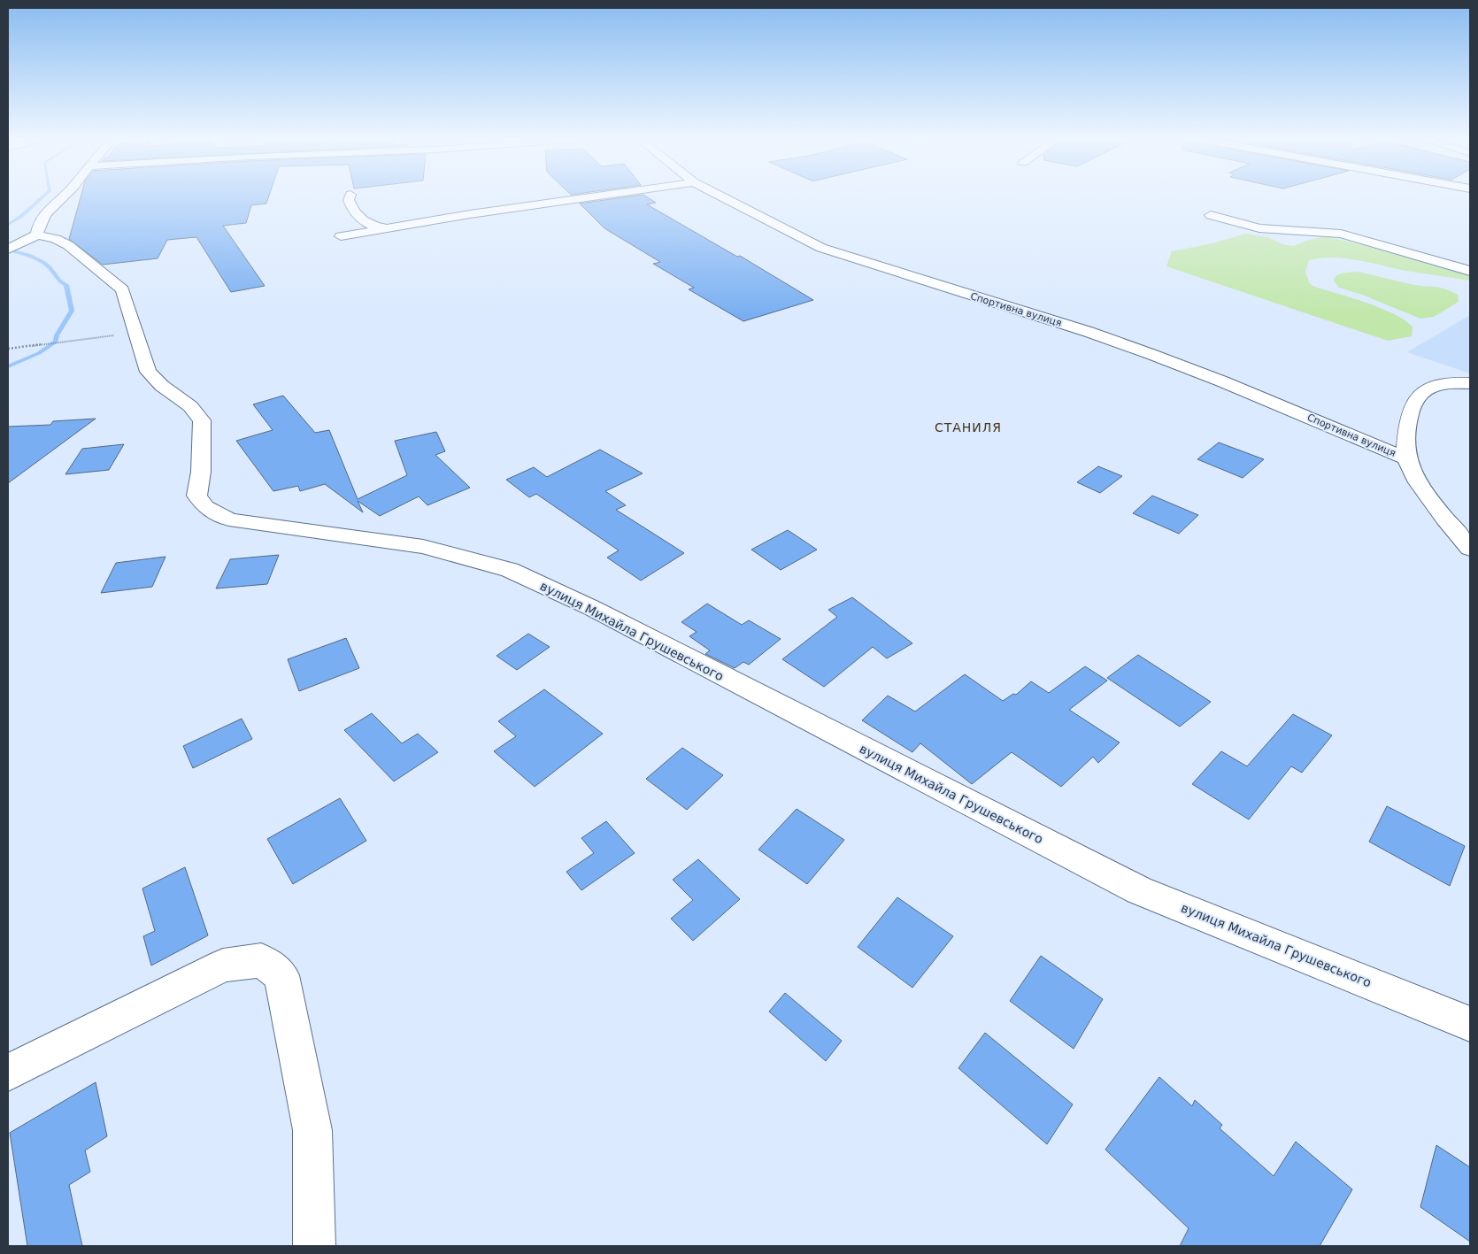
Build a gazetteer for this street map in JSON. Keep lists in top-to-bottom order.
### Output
{
  "streets": {
    "street": ["Спортивна вулиця", "вулиця Михайла Грушевського"]
  },
  "districts": ["СТАНИЛЯ"]
}
